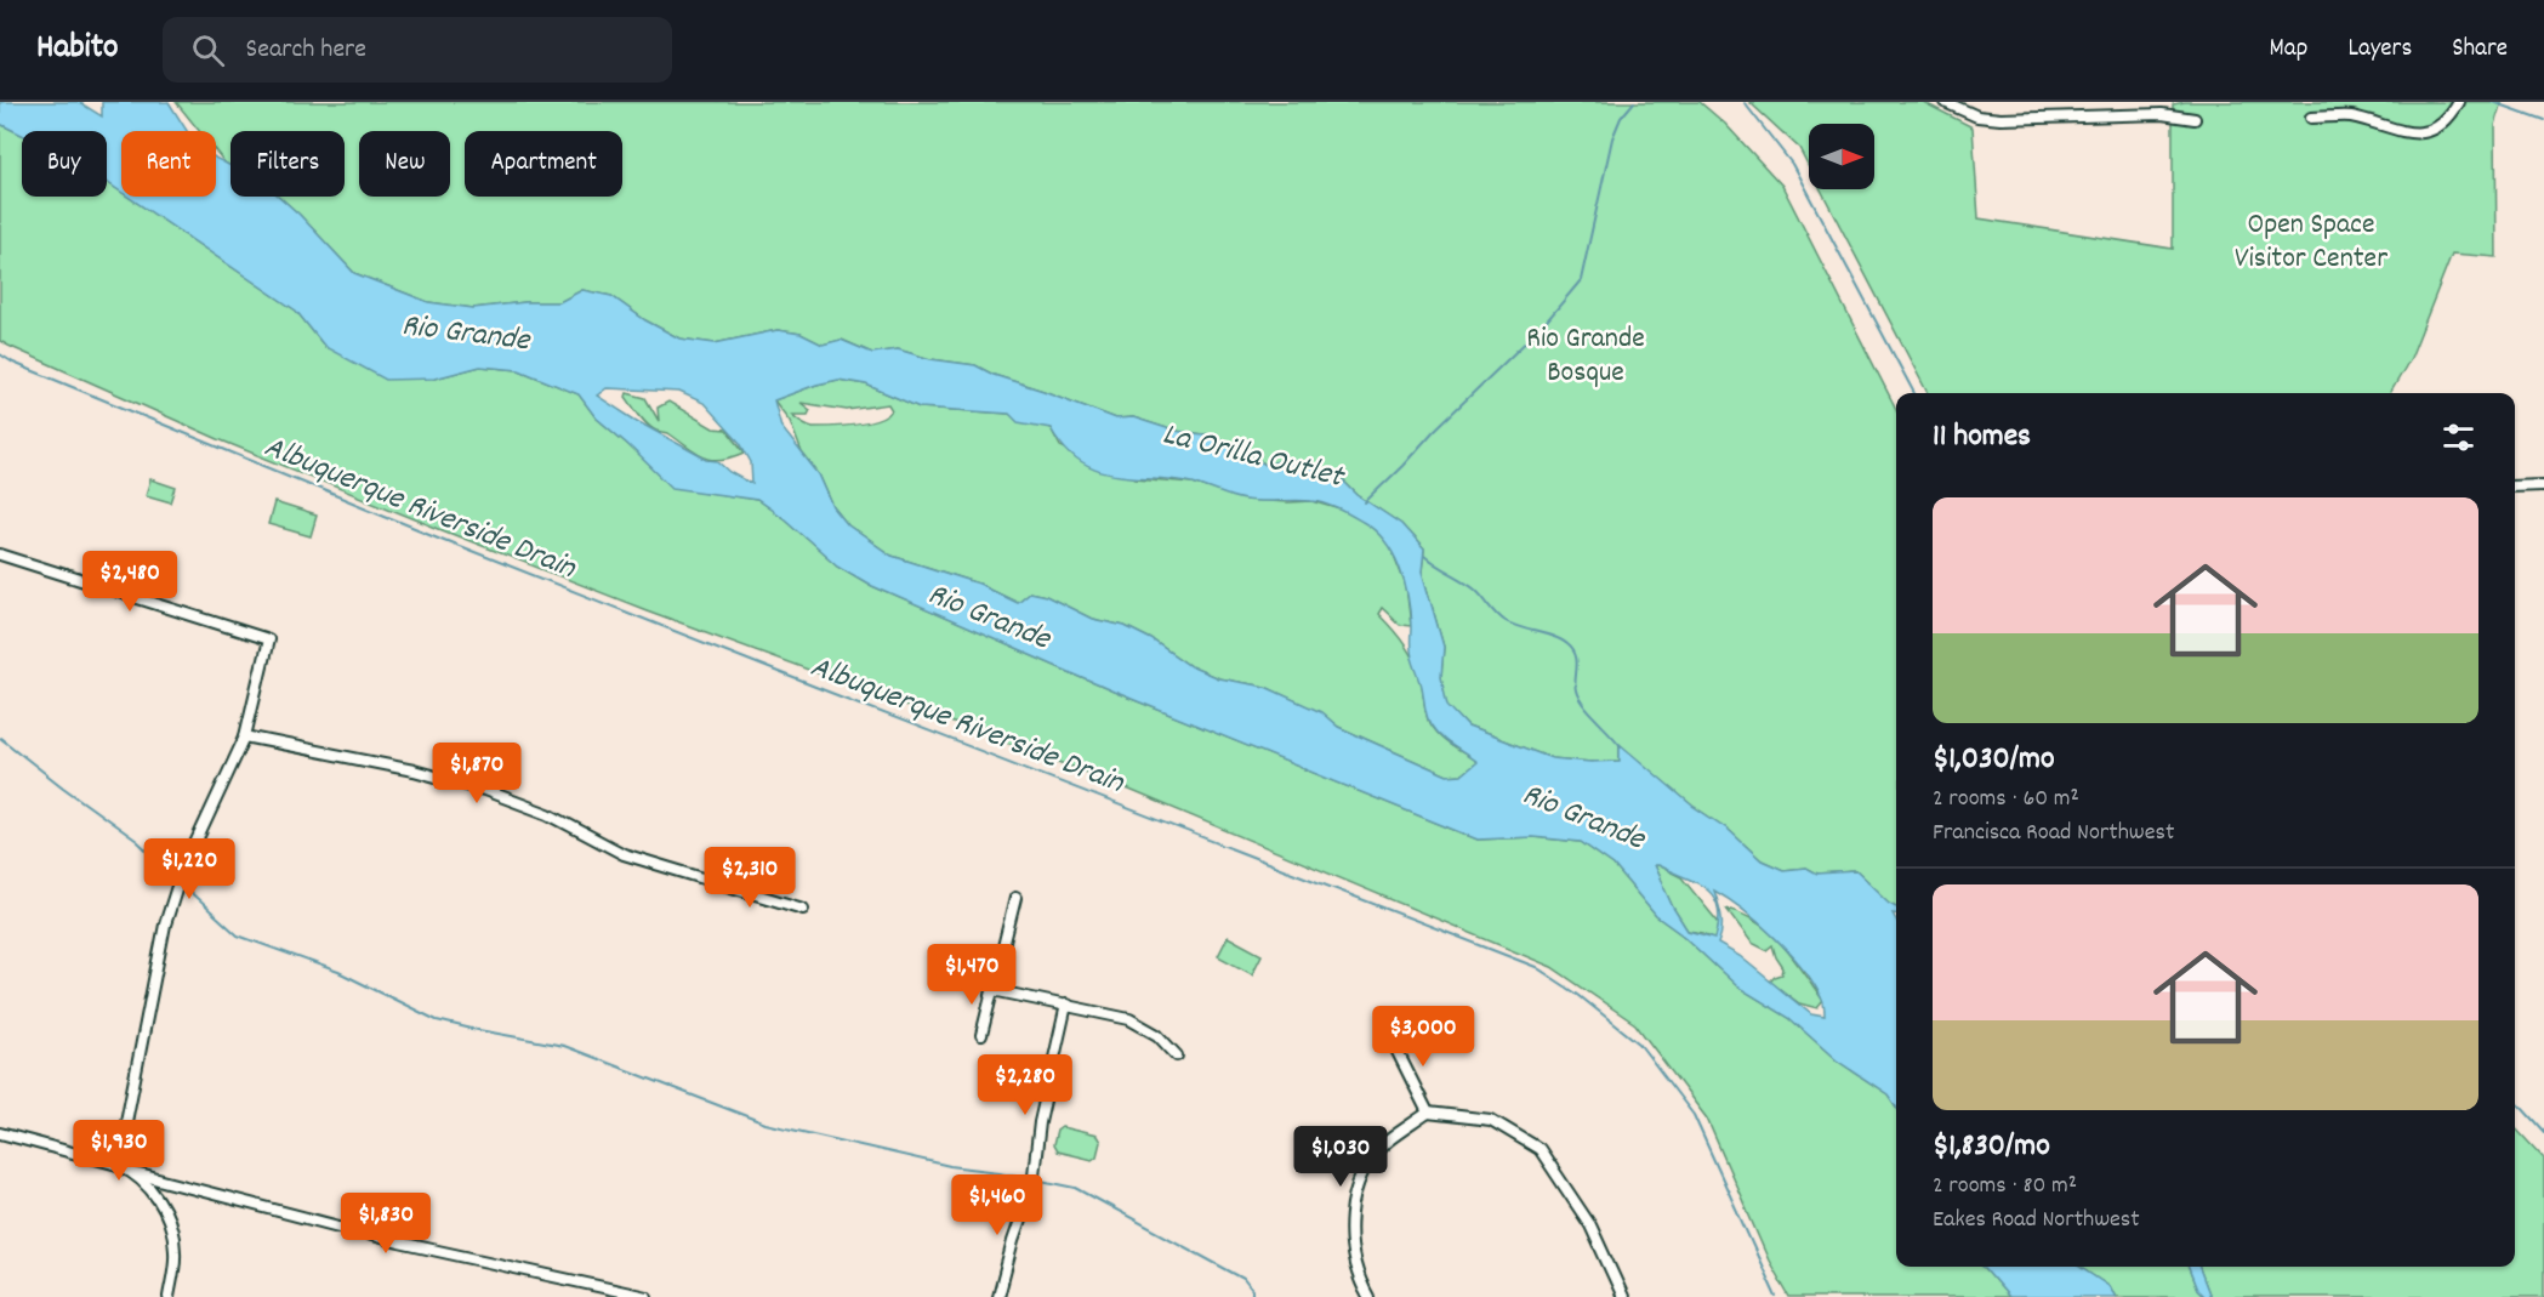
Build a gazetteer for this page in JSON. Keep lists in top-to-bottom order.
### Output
{
  "water": ["Rio Grande", "La Orilla Outlet", "Albuquerque Riverside Drain"],
  "parks": ["Open Space Visitor Center", "Rio Grande Bosque"],
  "north": "right",
  "page": {
    "header": "Habito",
    "search": "Search here",
    "nav": ["Map", "Layers", "Share"],
    "chip": [
      "Buy",
      "Rent",
      "Filters",
      "New",
      "Apartment"
    ],
    "heading": "11 homes",
    "list": [
      {
        "name": "$1,030/mo",
        "note": "2 rooms · 60 m² · Francisca Road Northwest"
      },
      {
        "name": "$1,830/mo",
        "note": "2 rooms · 80 m² · Eakes Road Northwest"
      }
    ],
    "price": [
      "$2,480",
      "$1,870",
      "$1,220",
      "$2,310",
      "$1,470",
      "$3,000",
      "$2,280",
      "$1,930",
      "$1,030",
      "$1,460",
      "$1,830"
    ]
  }
}
